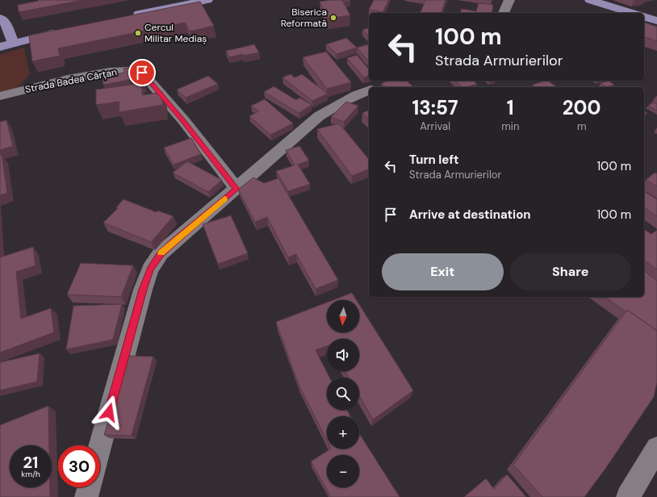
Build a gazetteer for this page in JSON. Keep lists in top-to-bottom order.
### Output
{
  "streets": {
    "street": ["Strada Badea Cârțan"]
  },
  "places": ["Biserica Reformată", "Cercul Militar Mediaș"],
  "north": "bottom",
  "page": {
    "turn": ["100 m", "Strada Armurierilor"],
    "eta": [
      "13:57",
      "Arrival",
      "1",
      "min",
      "200",
      "m"
    ],
    "list": [
      {
        "name": "Turn left",
        "note": "Strada Armurierilor",
        "value": "100 m"
      },
      {
        "name": "Arrive at destination",
        "value": "100 m"
      }
    ],
    "buttons": ["Exit", "Share"],
    "map_buttons": ["+", "−"],
    "speed": "21 km/h",
    "limit": "30"
  }
}
